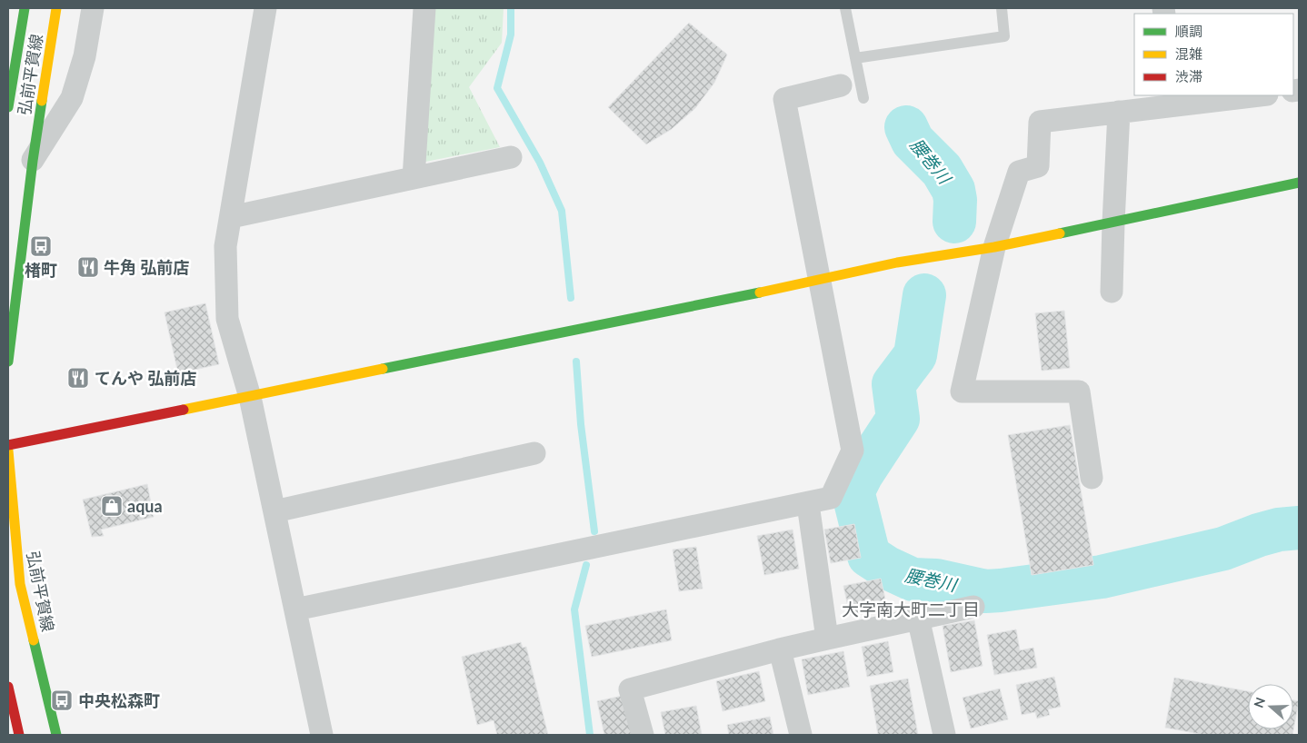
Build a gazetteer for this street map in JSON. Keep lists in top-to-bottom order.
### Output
{
  "streets": {
    "street": ["弘前平賀線"]
  },
  "districts": ["大字南大町二丁目"],
  "water": ["腰巻川"],
  "places": {
    "bus stop": ["楮町", "中央松森町"],
    "restaurant": ["牛角 弘前店", "てんや 弘前店"],
    "shop": ["aqua"]
  },
  "legend": ["順調", "混雑", "渋滞"],
  "north": "left"
}
